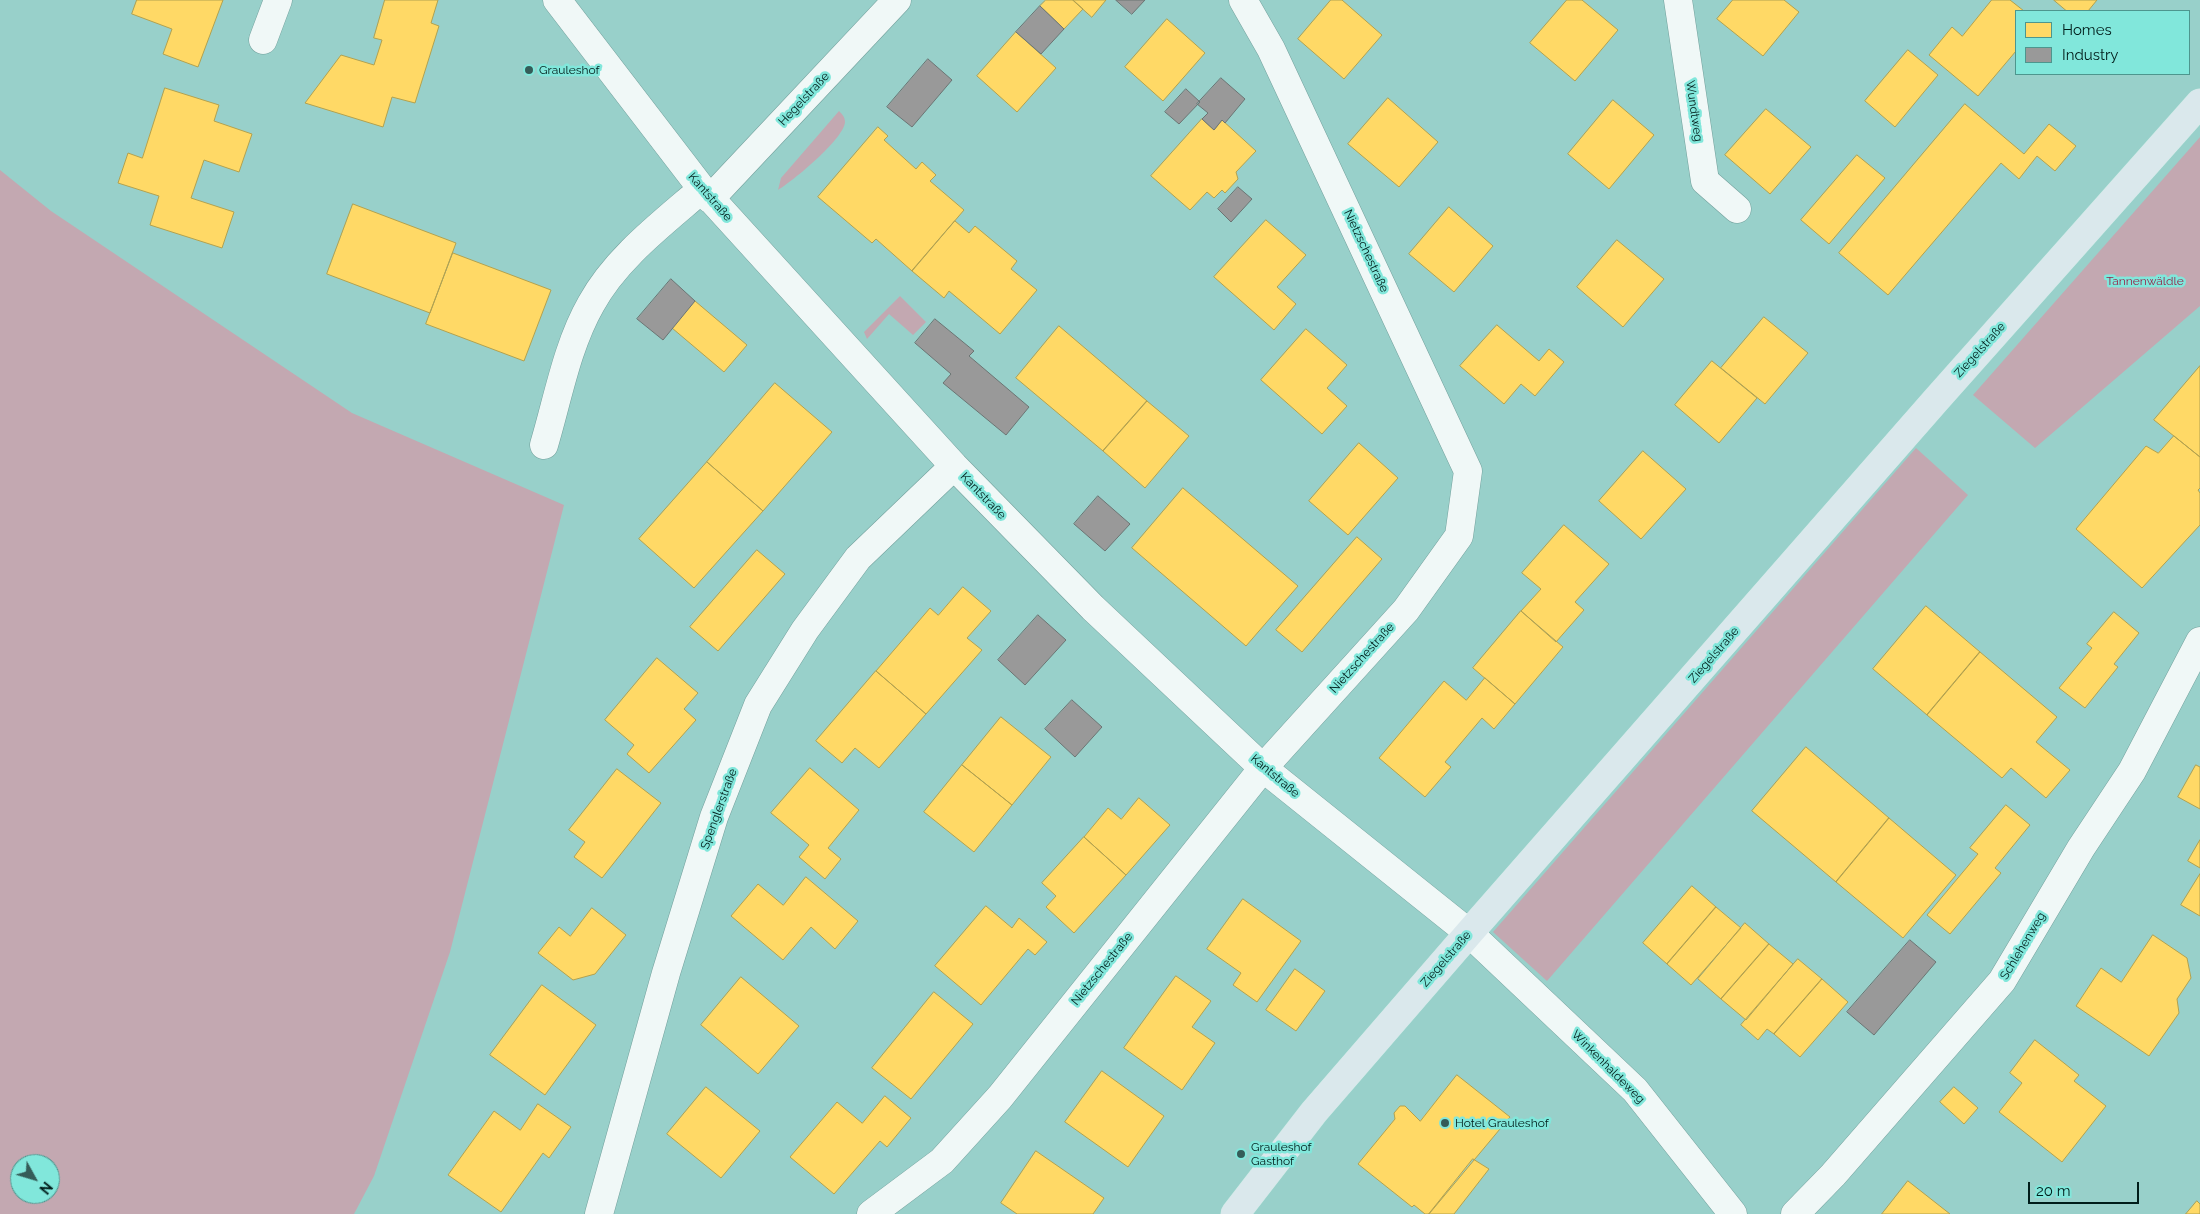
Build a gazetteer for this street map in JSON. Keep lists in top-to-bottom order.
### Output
{
  "streets": {
    "main road": ["Ziegelstraße"],
    "street": [
      "Hegelstraße",
      "Wundtweg",
      "Kantstraße",
      "Nietzschestraße",
      "Spenglerstraße",
      "Schlehenweg",
      "Winkenhaldeweg"
    ]
  },
  "crossings": [
    ["Hegelstraße", "Kantstraße"],
    ["Kantstraße", "Nietzschestraße"],
    ["Kantstraße", "Ziegelstraße"],
    ["Kantstraße", "Spenglerstraße"],
    ["Kantstraße", "Winkenhaldeweg"],
    ["Ziegelstraße", "Winkenhaldeweg"]
  ],
  "parks": ["Tannenwäldle"],
  "places": ["Grauleshof", "Hotel Grauleshof", "Grauleshof Gasthof"],
  "legend": ["Homes", "Industry"],
  "scale_bar": "20 m",
  "north": "bottom right"
}
